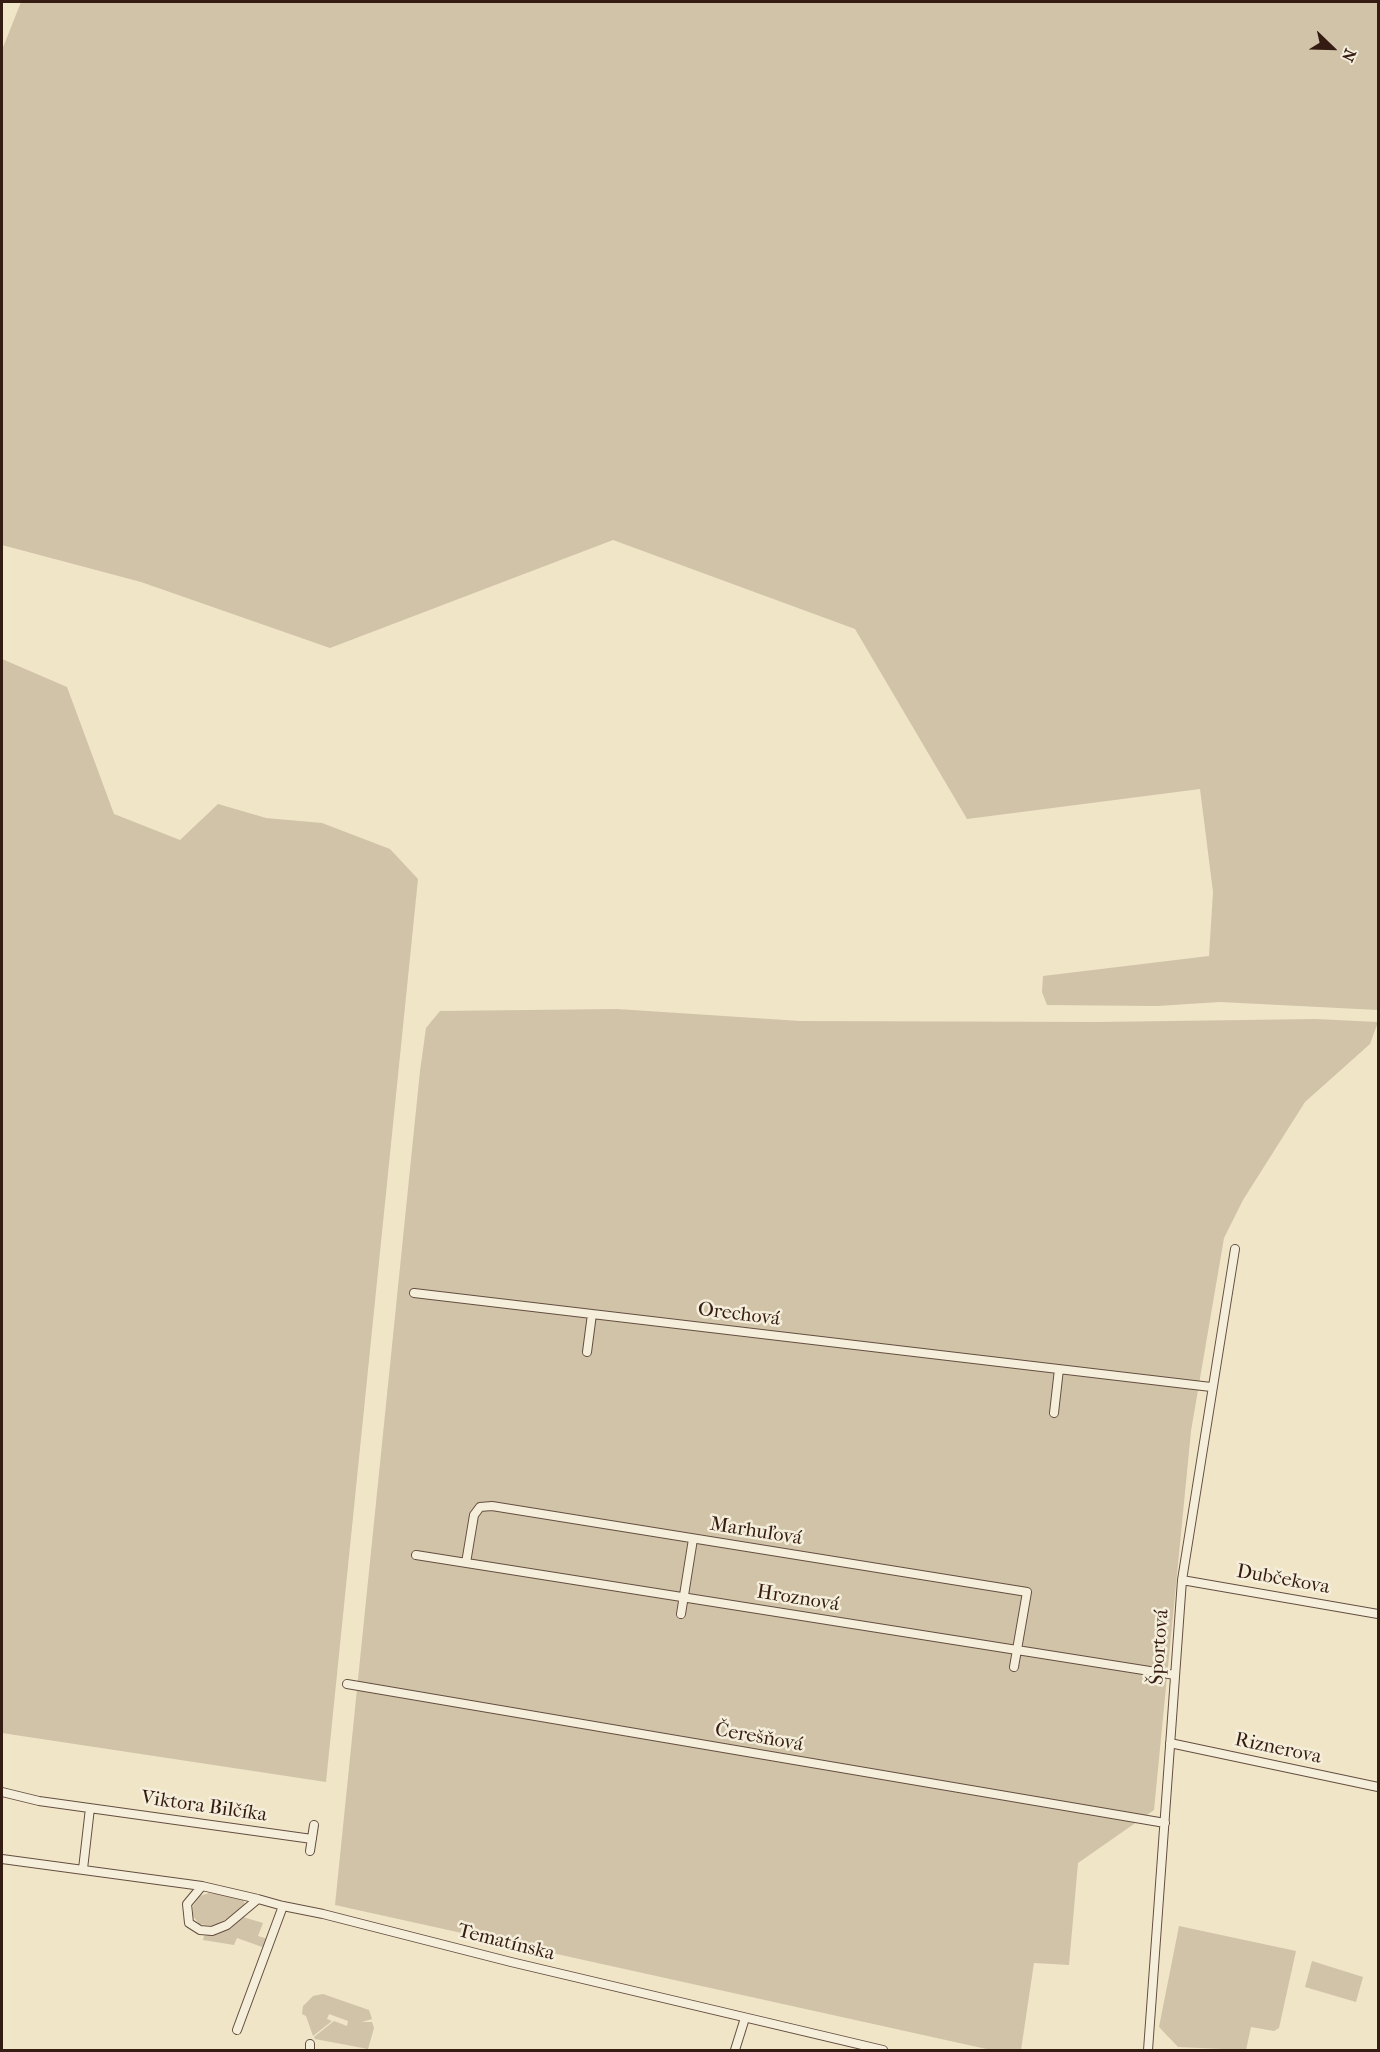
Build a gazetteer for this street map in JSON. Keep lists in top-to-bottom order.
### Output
{
  "streets": {
    "street": [
      "Orechová",
      "Marhuľová",
      "Dubčekova",
      "Hroznová",
      "Športová",
      "Čerešňová",
      "Riznerova",
      "Viktora Bilčíka",
      "Tematínska"
    ]
  },
  "crossings": [
    ["Orechová", "Športová"],
    ["Marhuľová", "Hroznová"],
    ["Dubčekova", "Športová"],
    ["Hroznová", "Športová"],
    ["Športová", "Čerešňová"],
    ["Športová", "Riznerova"]
  ],
  "north": "bottom right"
}
